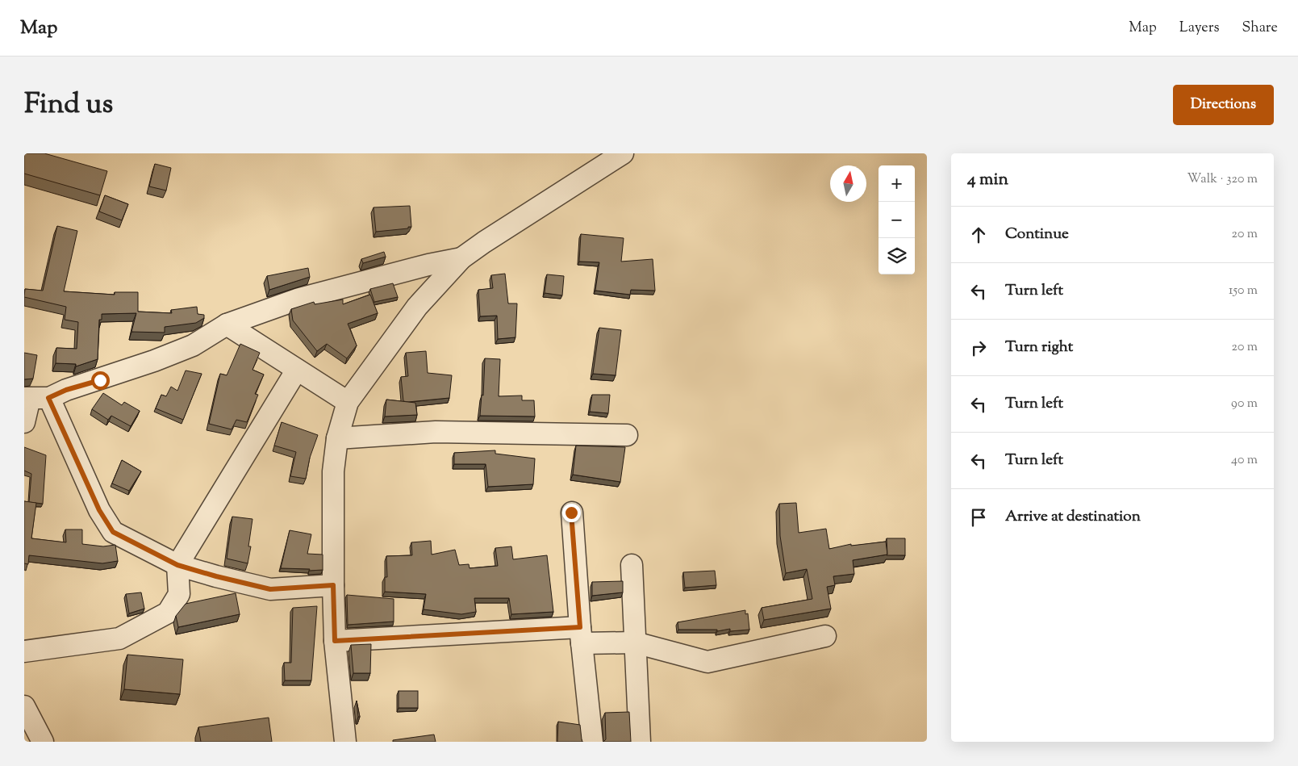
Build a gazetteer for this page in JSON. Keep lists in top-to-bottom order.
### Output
{
  "north": "top",
  "page": {
    "header": "Map",
    "nav": ["Map", "Layers", "Share"],
    "title": "Find us",
    "buttons": "Directions",
    "heading": ["4 min", "Walk · 320 m"],
    "map_buttons": ["+", "−"],
    "list": [
      ["Continue", "20 m"],
      ["Turn left", "150 m"],
      ["Turn right", "20 m"],
      ["Turn left", "90 m"],
      ["Turn left", "40 m"],
      "Arrive at destination"
    ]
  }
}
